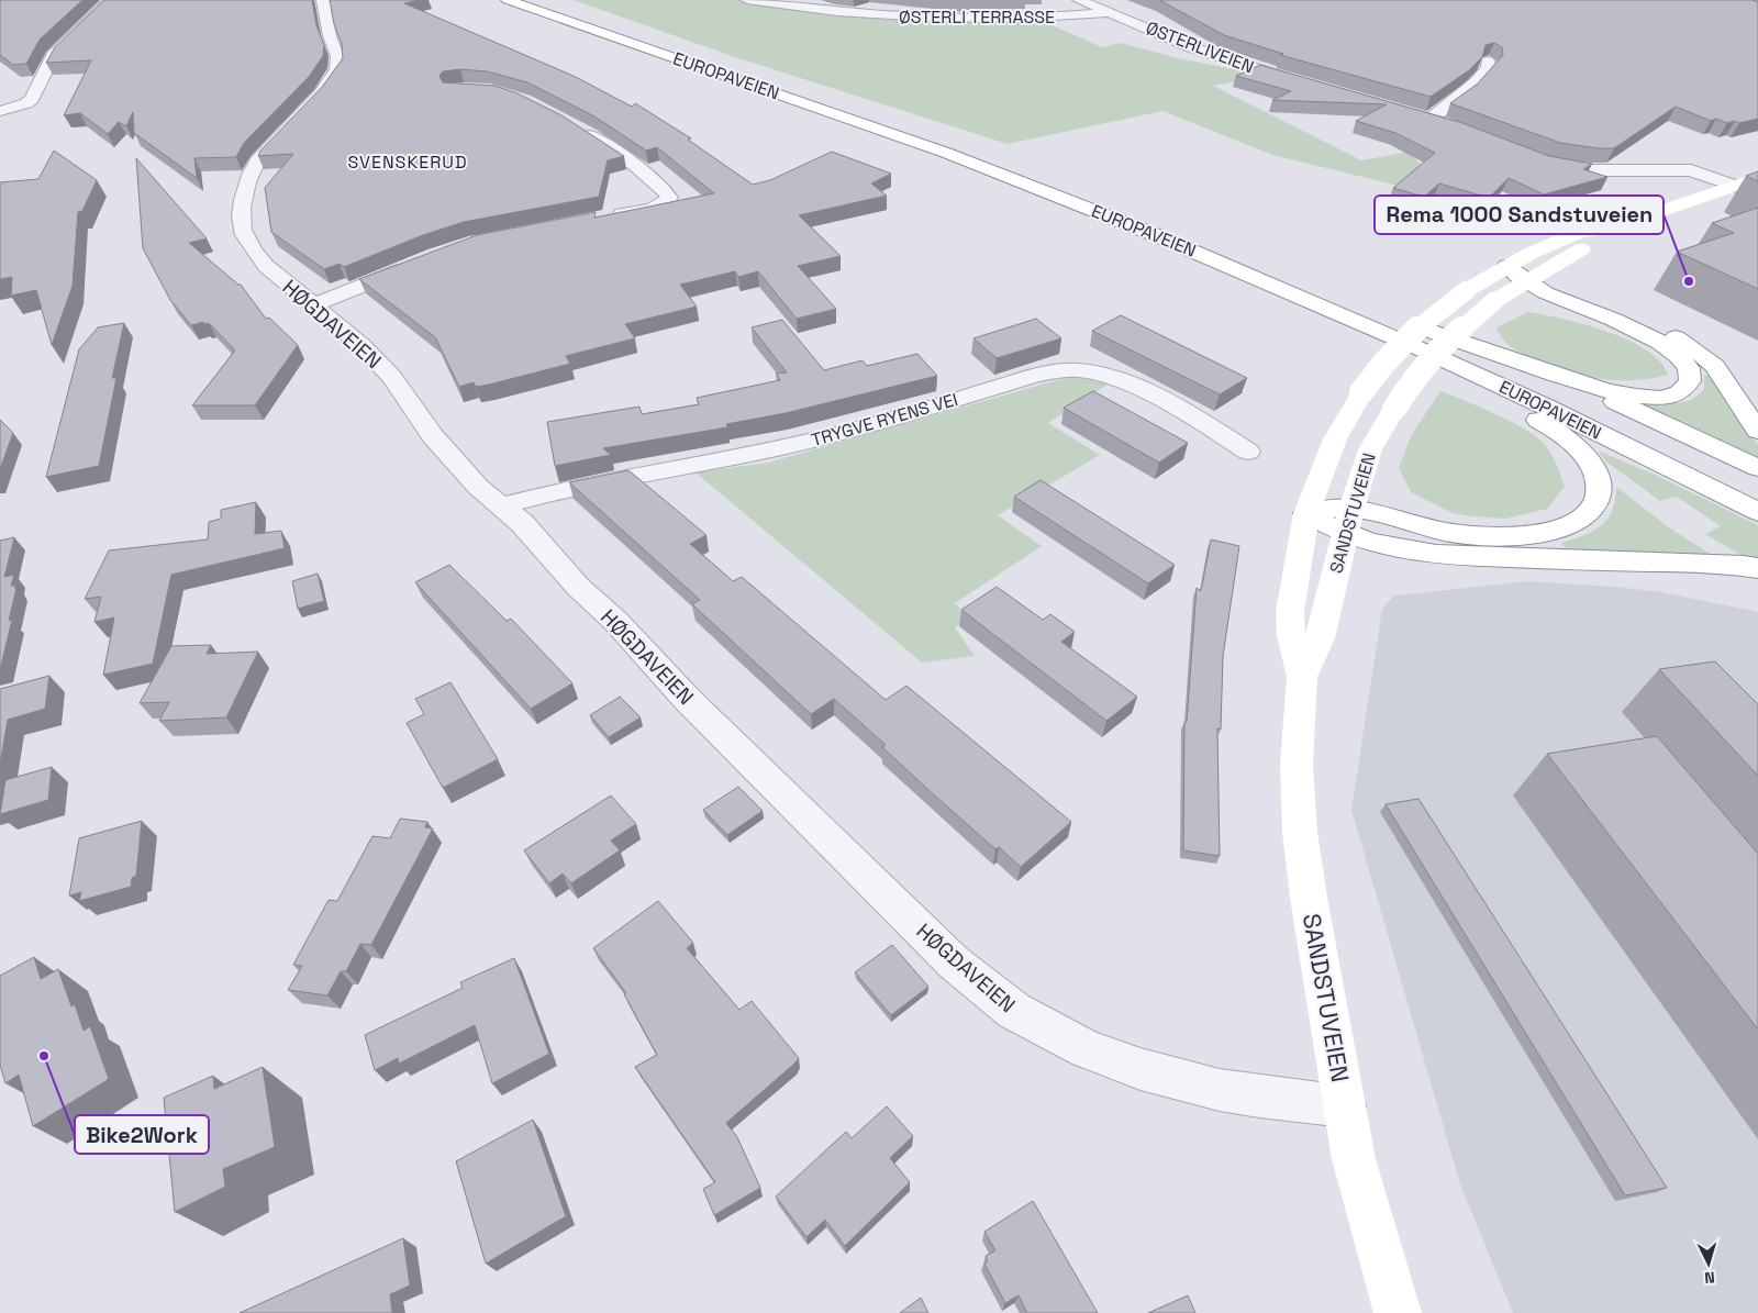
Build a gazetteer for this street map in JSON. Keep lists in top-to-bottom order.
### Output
{
  "streets": {
    "main road": ["EUROPAVEIEN", "SANDSTUVEIEN"],
    "street": [
      "ØSTERLI TERRASSE",
      "ØSTERLIVEIEN",
      "HØGDAVEIEN",
      "TRYGVE RYENS VEI"
    ]
  },
  "crossings": [
    ["ØSTERLI TERRASSE", "ØSTERLIVEIEN"],
    ["HØGDAVEIEN", "TRYGVE RYENS VEI"],
    ["HØGDAVEIEN", "SANDSTUVEIEN"]
  ],
  "districts": ["SVENSKERUD"],
  "places": ["Rema 1000 Sandstuveien", "Bike2Work"],
  "north": "bottom"
}
